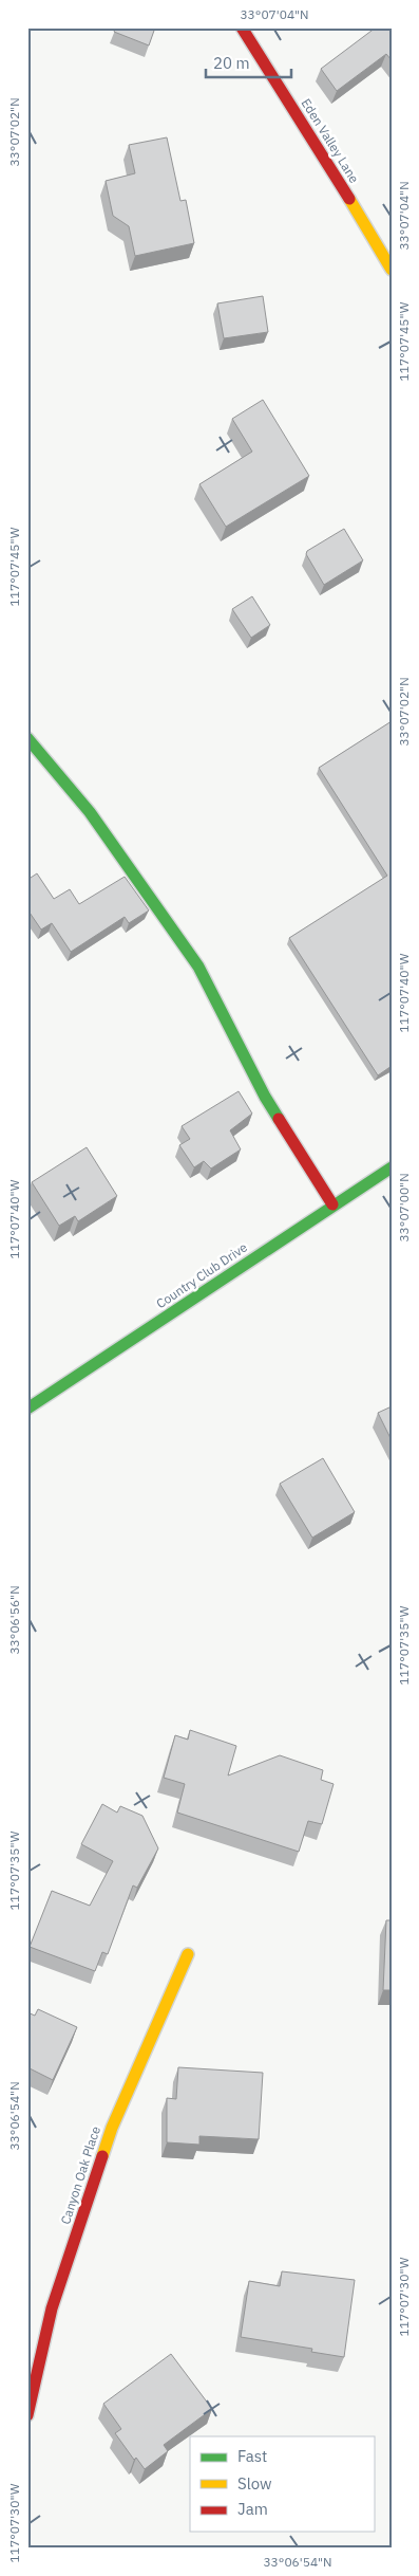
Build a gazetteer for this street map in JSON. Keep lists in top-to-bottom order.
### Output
{
  "streets": {
    "street": ["Eden Valley Lane", "Country Club Drive", "Canyon Oak Place"]
  },
  "legend": ["Fast", "Slow", "Jam"],
  "scale_bar": "20 m",
  "coordinates": [
    "33°07'04\"N",
    "33°07'02\"N",
    "117°07'45\"W",
    "117°07'40\"W",
    "33°07'00\"N",
    "33°06'56\"N",
    "117°07'35\"W",
    "33°06'54\"N",
    "117°07'30\"W"
  ]
}
